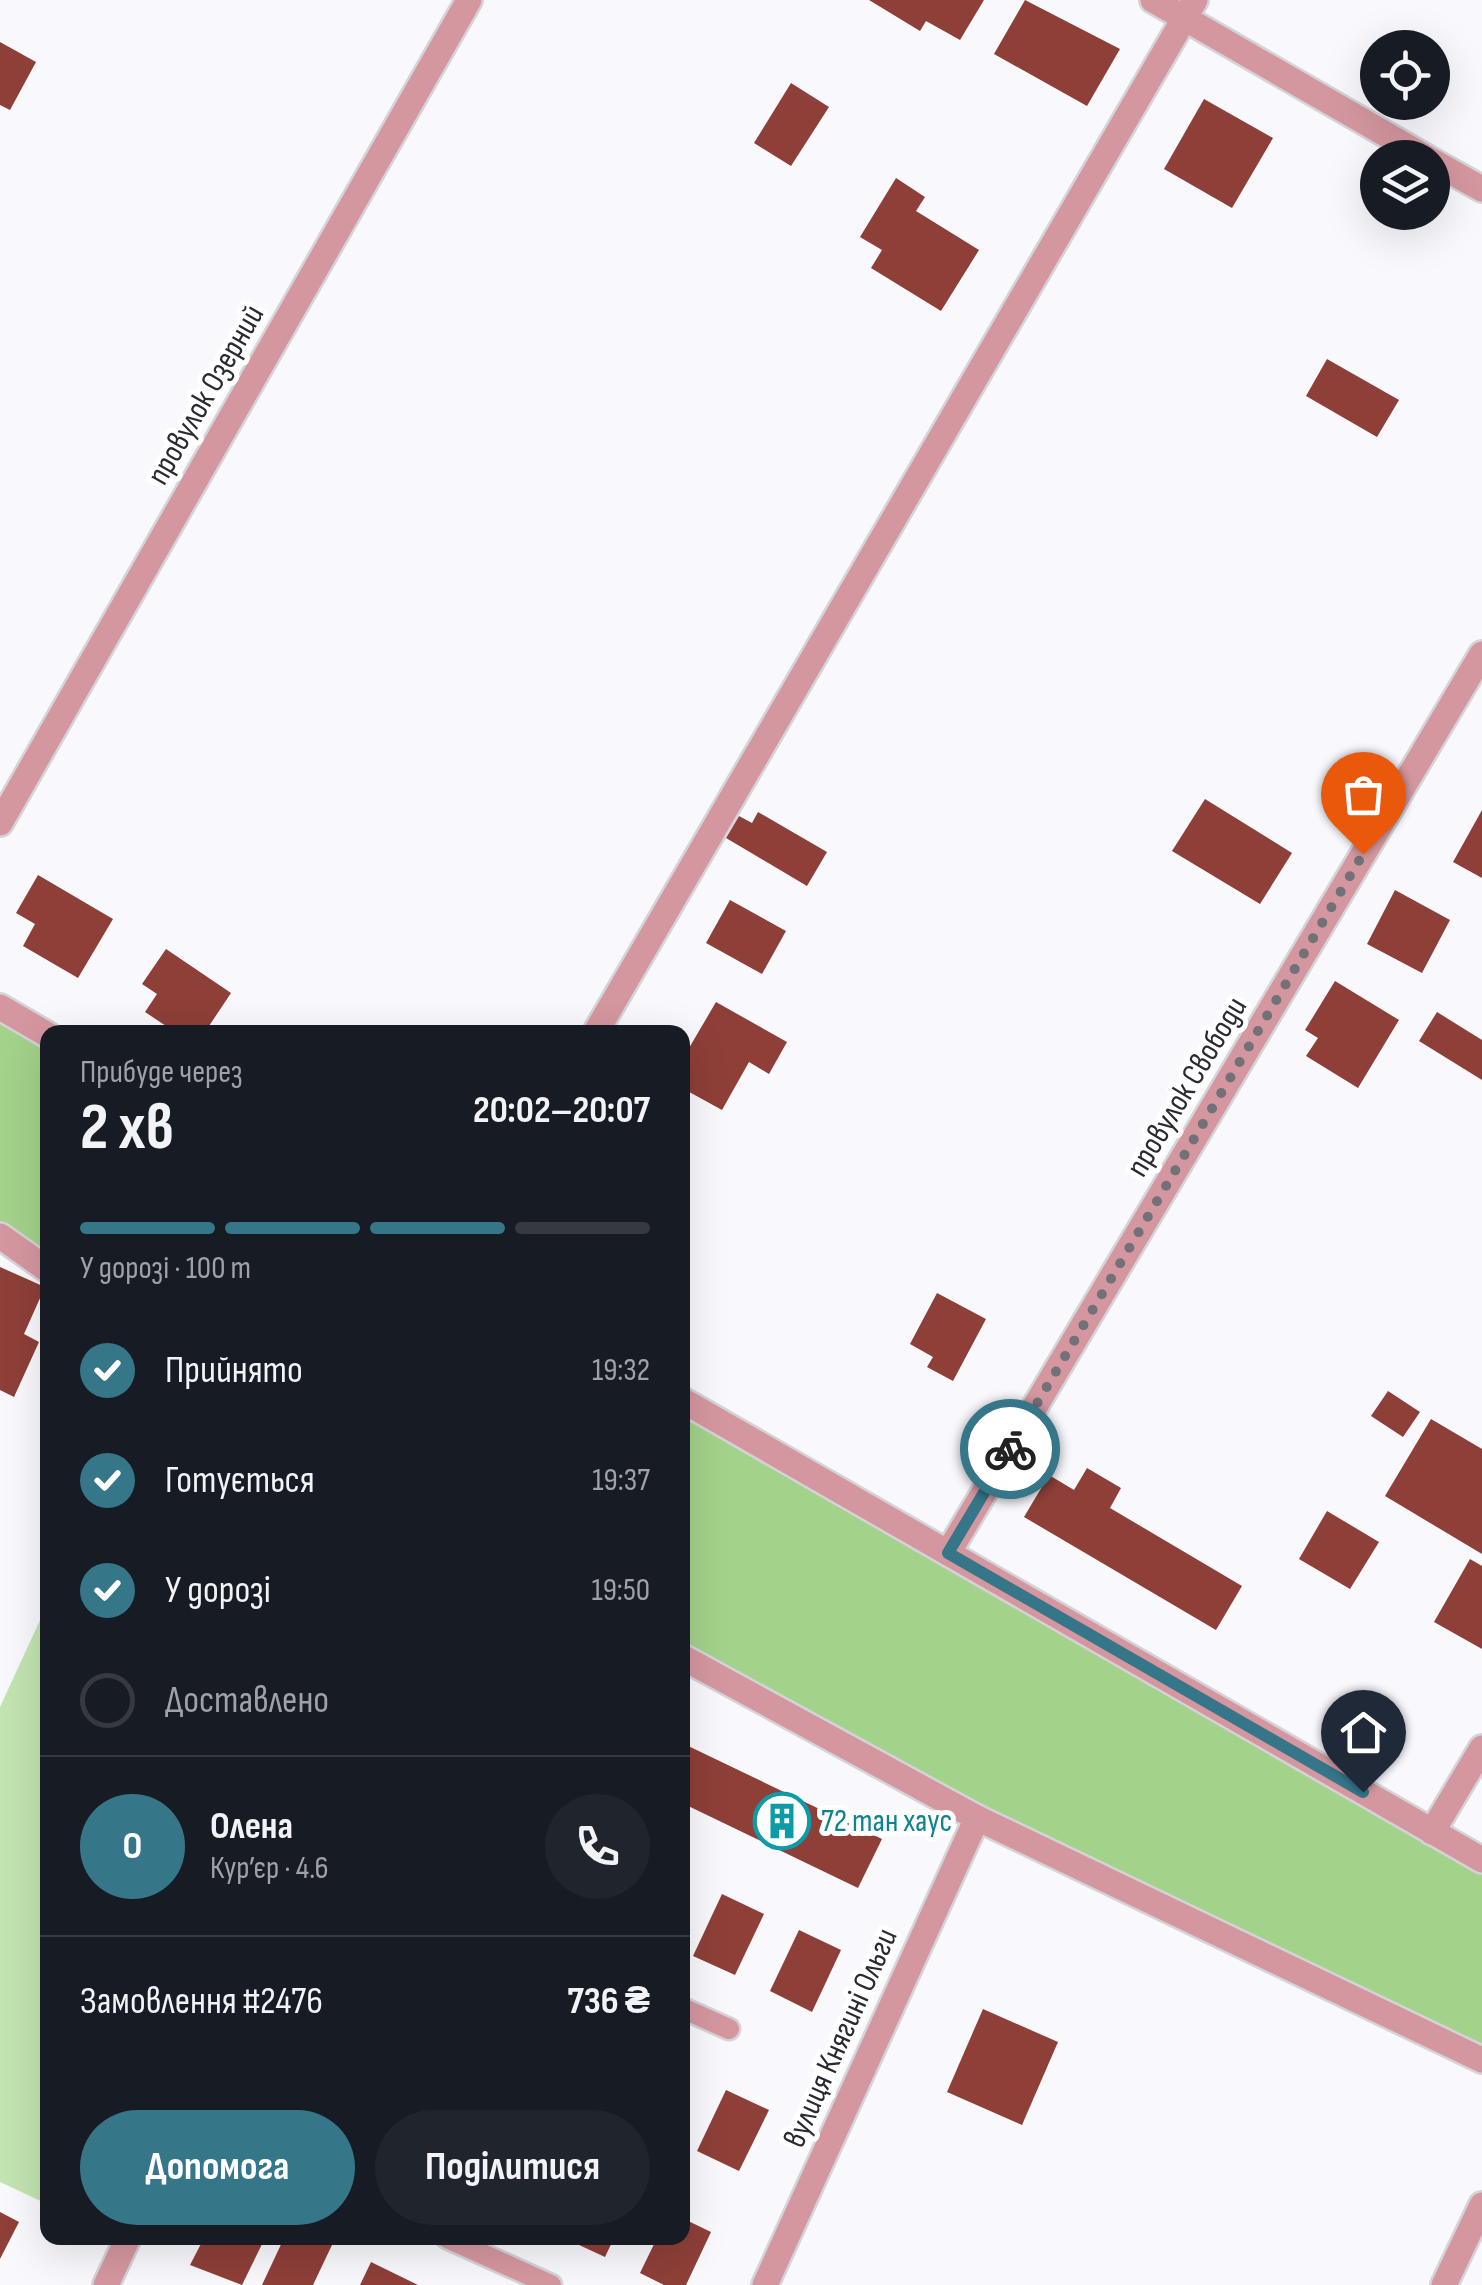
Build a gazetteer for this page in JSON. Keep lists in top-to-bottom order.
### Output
{
  "streets": {
    "street": ["провулок Озерний", "провулок Свободи"]
  },
  "places": {
    "building": ["72 тан хаус"]
  },
  "page": {
    "heading": ["2 хв", "Прибуде через", "20:02–20:07"],
    "panel": [
      "Олена",
      "Кур’єр · 4.6",
      "Замовлення #2476",
      "736 ₴"
    ],
    "bar": "У дорозі · 100 m",
    "list": [
      ["Прийнято", "19:32"],
      ["Готується", "19:37"],
      ["У дорозі", "19:50"],
      "Доставлено"
    ],
    "round": "О",
    "buttons": ["Допомога", "Поділитися"]
  }
}
